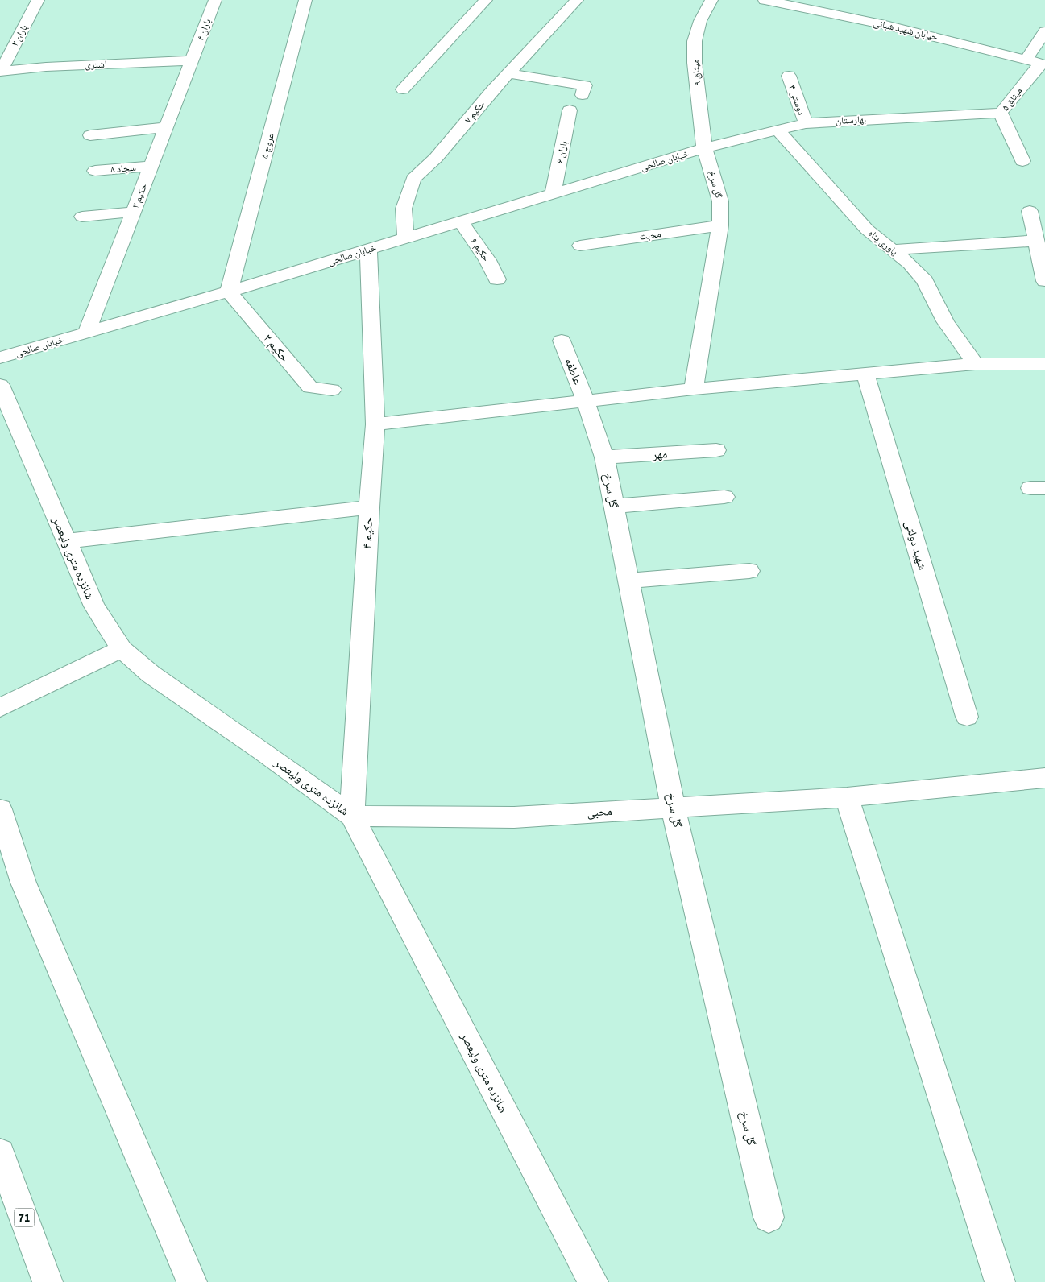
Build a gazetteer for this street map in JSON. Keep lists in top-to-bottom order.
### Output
{
  "streets": {
    "main road": [
      "باران ۴",
      "خیابان شهید شبانی",
      "باران ۲",
      "اشتری",
      "میثاق ۹",
      "میثاق ۵",
      "دوستی ۴",
      "حکیم ۷",
      "بهارستان",
      "عروج ۵",
      "باران ۶",
      "خیابان صالحی",
      "سجاد ۸",
      "گل سرخ",
      "حکیم ۳",
      "محبت",
      "یاوری پناه",
      "حکیم ۶",
      "حکیم ۲",
      "عاطفه",
      "مهر",
      "حکیم ۴",
      "شهید دولتی",
      "شانزده متری ولیعصر",
      "محبی",
      "71"
    ]
  },
  "crossings": [
    ["باران ۴", "اشتری"],
    ["باران ۴", "حکیم ۳"],
    ["خیابان شهید شبانی", "میثاق ۵"],
    ["باران ۲", "اشتری"],
    ["اشتری", "حکیم ۳"],
    ["میثاق ۹", "بهارستان"],
    ["میثاق ۹", "خیابان صالحی"],
    ["میثاق ۹", "گل سرخ"],
    ["میثاق ۵", "بهارستان"],
    ["دوستی ۴", "بهارستان"],
    ["حکیم ۷", "خیابان صالحی"],
    ["بهارستان", "خیابان صالحی"],
    ["بهارستان", "گل سرخ"],
    ["بهارستان", "یاوری پناه"],
    ["عروج ۵", "خیابان صالحی"],
    ["عروج ۵", "حکیم ۲"],
    ["باران ۶", "خیابان صالحی"],
    ["خیابان صالحی", "گل سرخ"],
    ["خیابان صالحی", "حکیم ۳"],
    ["خیابان صالحی", "حکیم ۶"],
    ["خیابان صالحی", "حکیم ۲"],
    ["خیابان صالحی", "حکیم ۴"],
    ["سجاد ۸", "حکیم ۳"],
    ["گل سرخ", "محبت"],
    ["گل سرخ", "عاطفه"],
    ["گل سرخ", "مهر"],
    ["گل سرخ", "محبی"],
    ["حکیم ۴", "شانزده متری ولیعصر"],
    ["حکیم ۴", "محبی"],
    ["شانزده متری ولیعصر", "محبی"]
  ]
}
